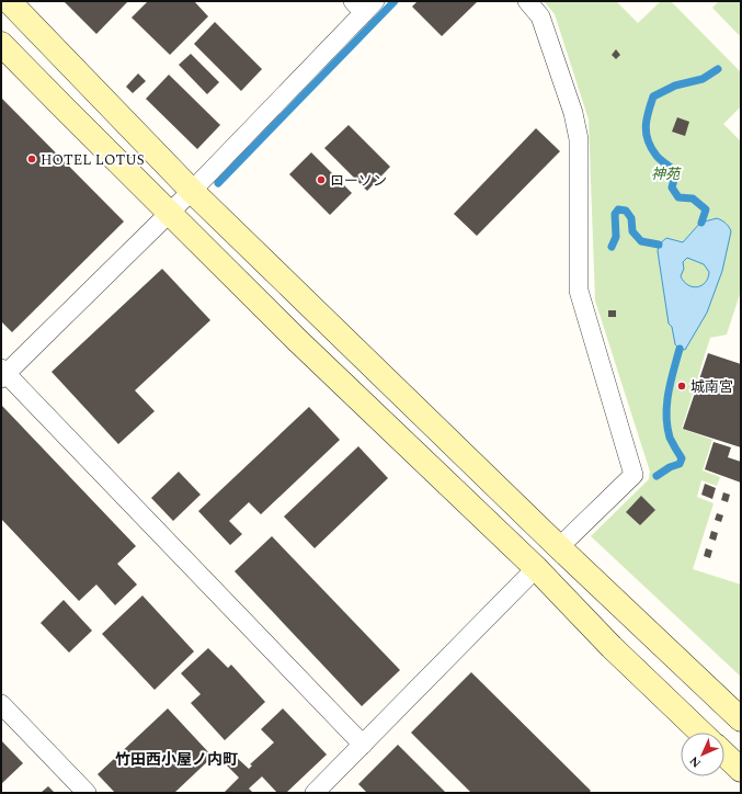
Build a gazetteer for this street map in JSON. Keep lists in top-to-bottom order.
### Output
{
  "districts": ["竹田西小屋ノ内町"],
  "parks": ["神苑"],
  "places": ["HOTEL LOTUS", "ローソン", "城南宮"],
  "north": "bottom left"
}
